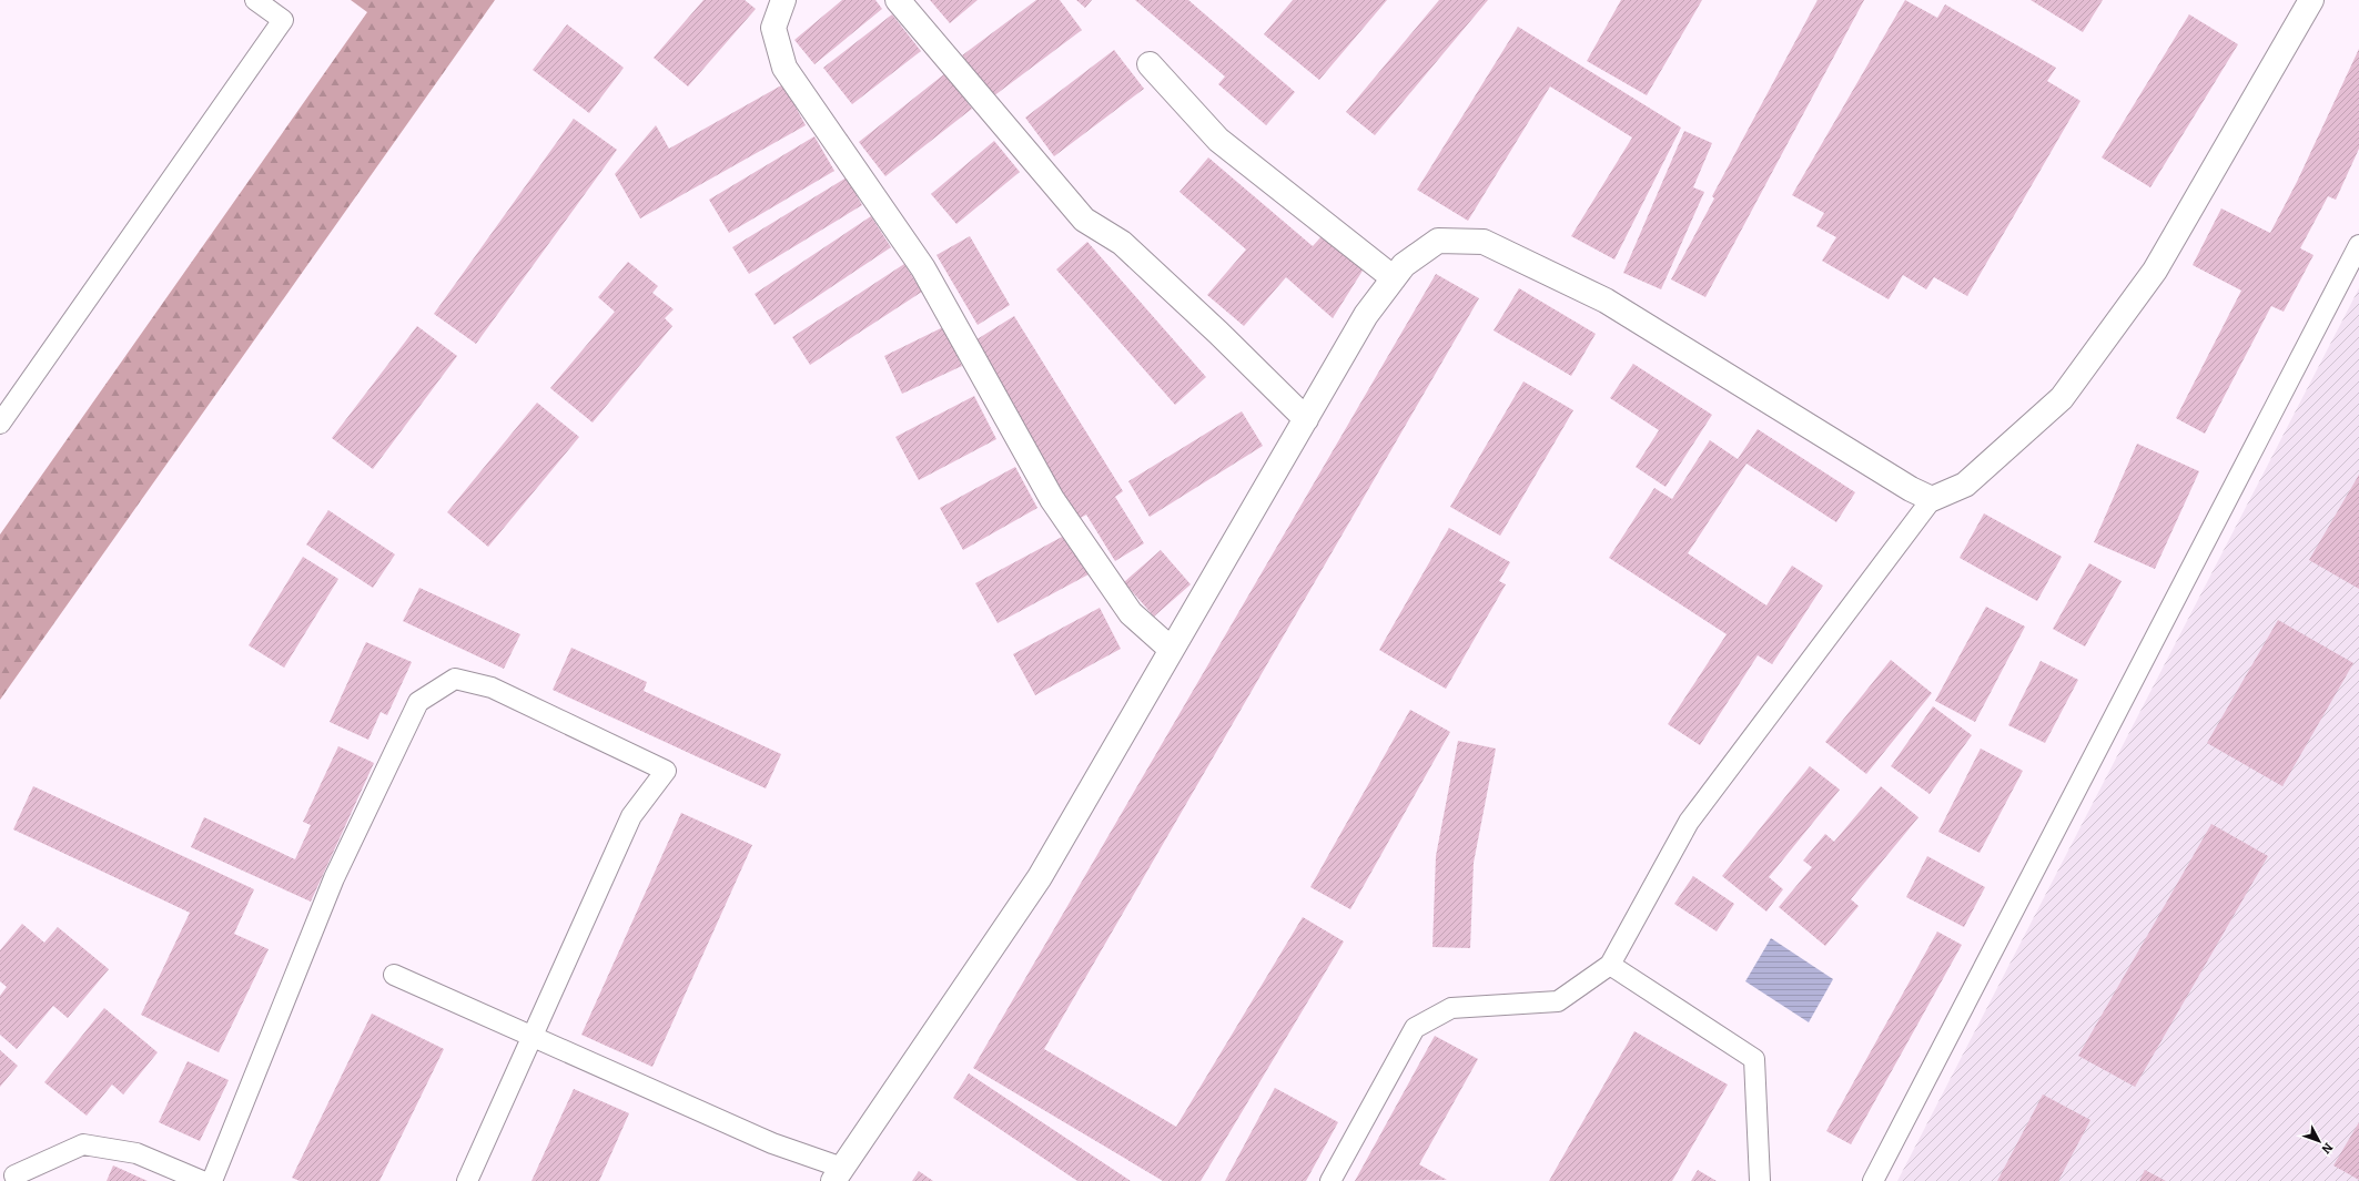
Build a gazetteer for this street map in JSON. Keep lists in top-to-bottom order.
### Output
{
  "north": "bottom right"
}
